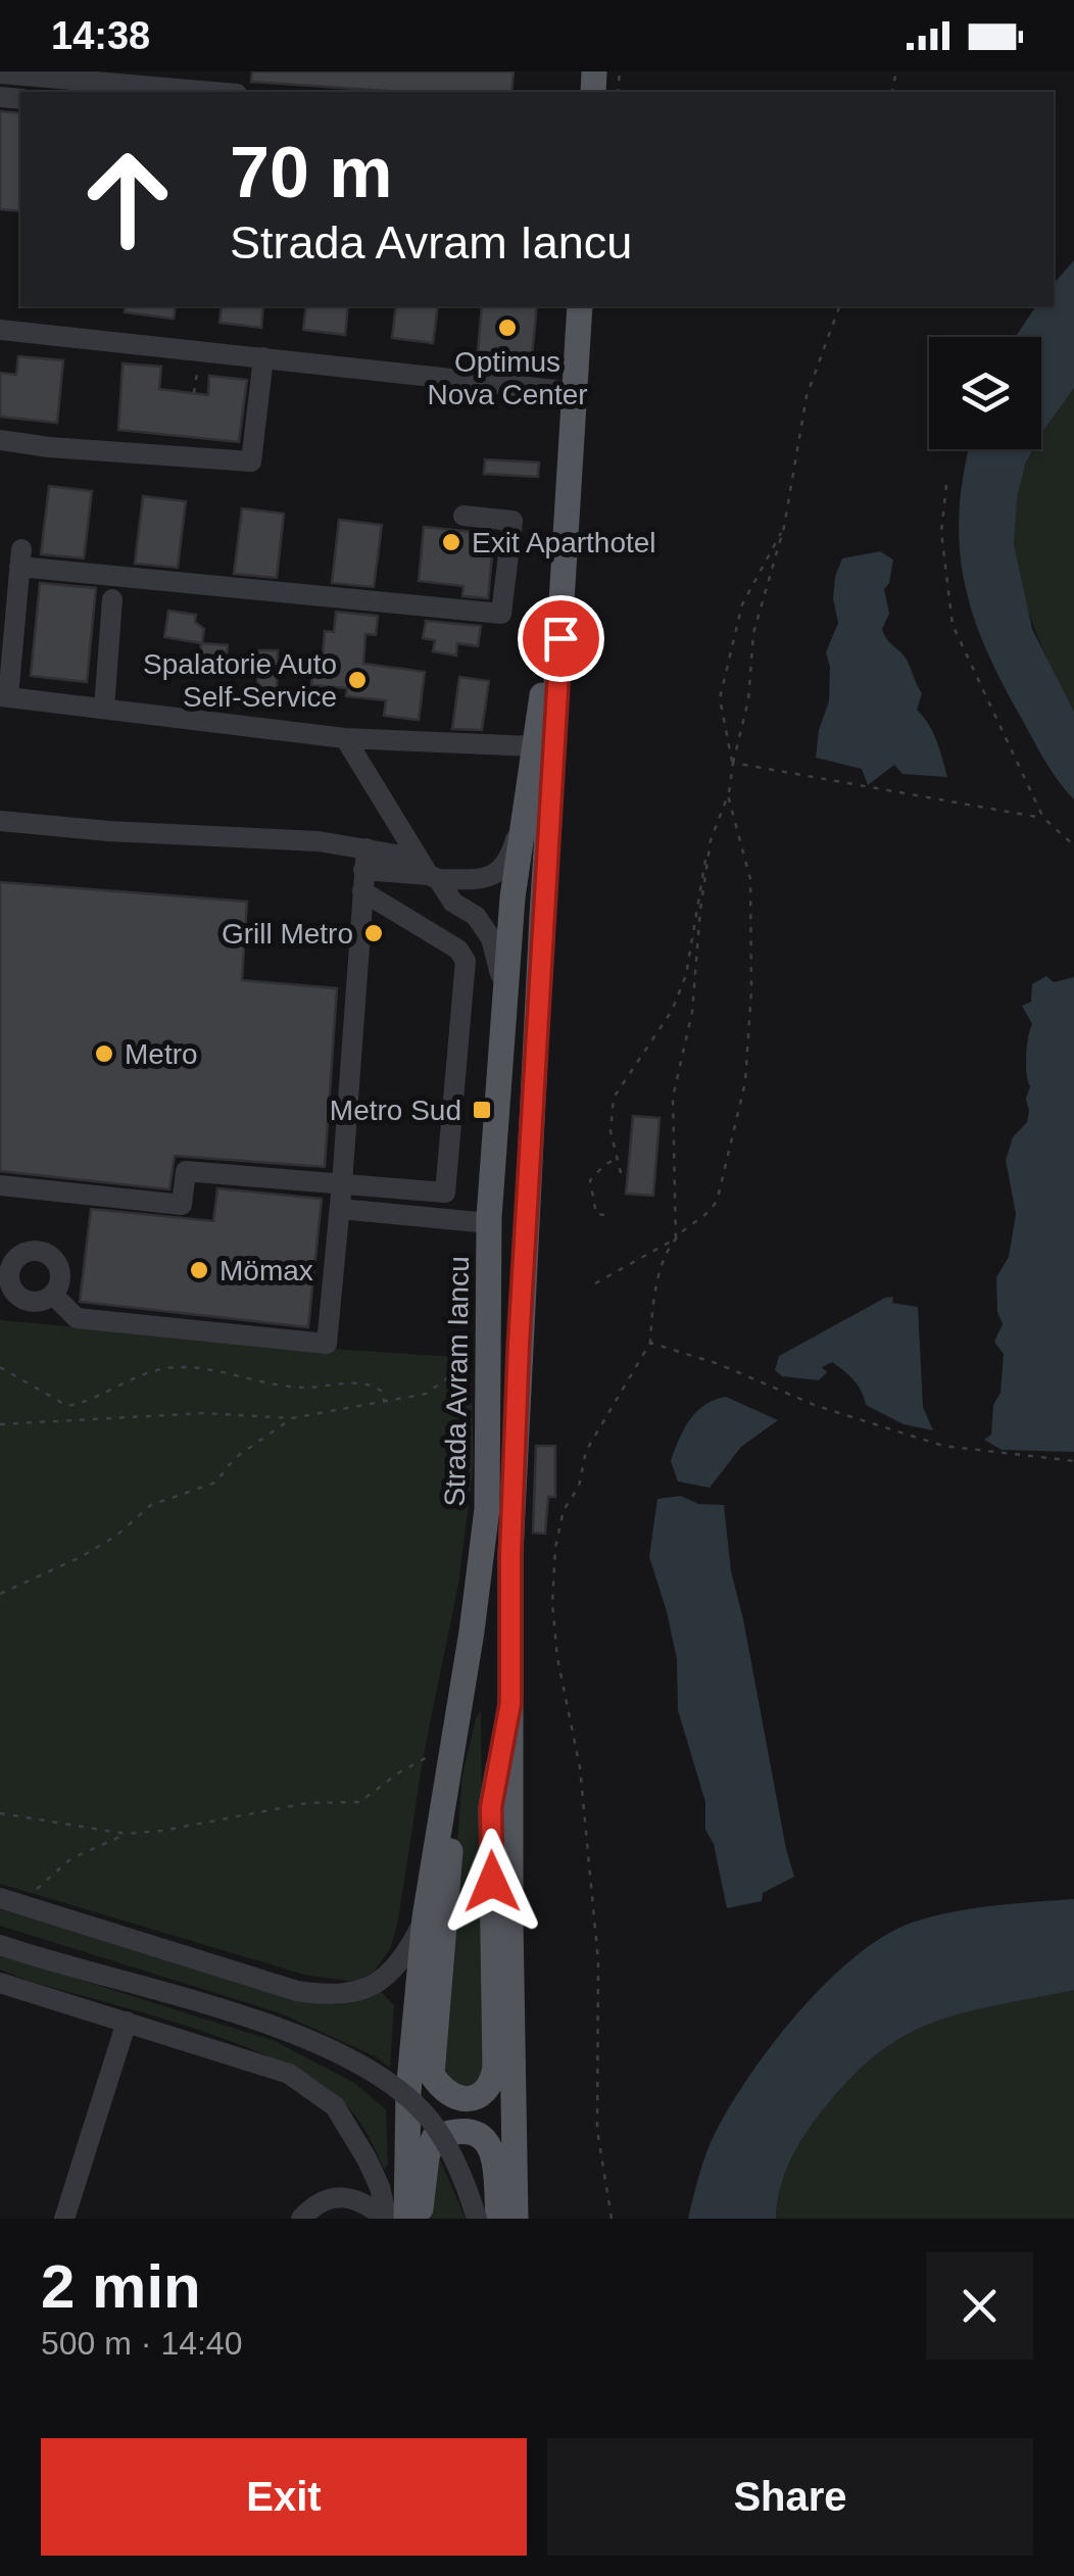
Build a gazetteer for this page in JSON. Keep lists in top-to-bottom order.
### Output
{
  "streets": {
    "main road": ["Strada Avram Iancu"]
  },
  "places": {
    "other": [
      "Optimus Nova Center",
      "Exit Aparthotel",
      "Spalatorie Auto Self-Service",
      "Grill Metro",
      "Metro",
      "Mömax"
    ],
    "transit": ["Metro Sud"]
  },
  "page": {
    "status": "14:38",
    "turn": ["70 m", "Strada Avram Iancu"],
    "heading": ["2 min", "500 m · 14:40"],
    "buttons": ["Exit", "Share"]
  }
}
